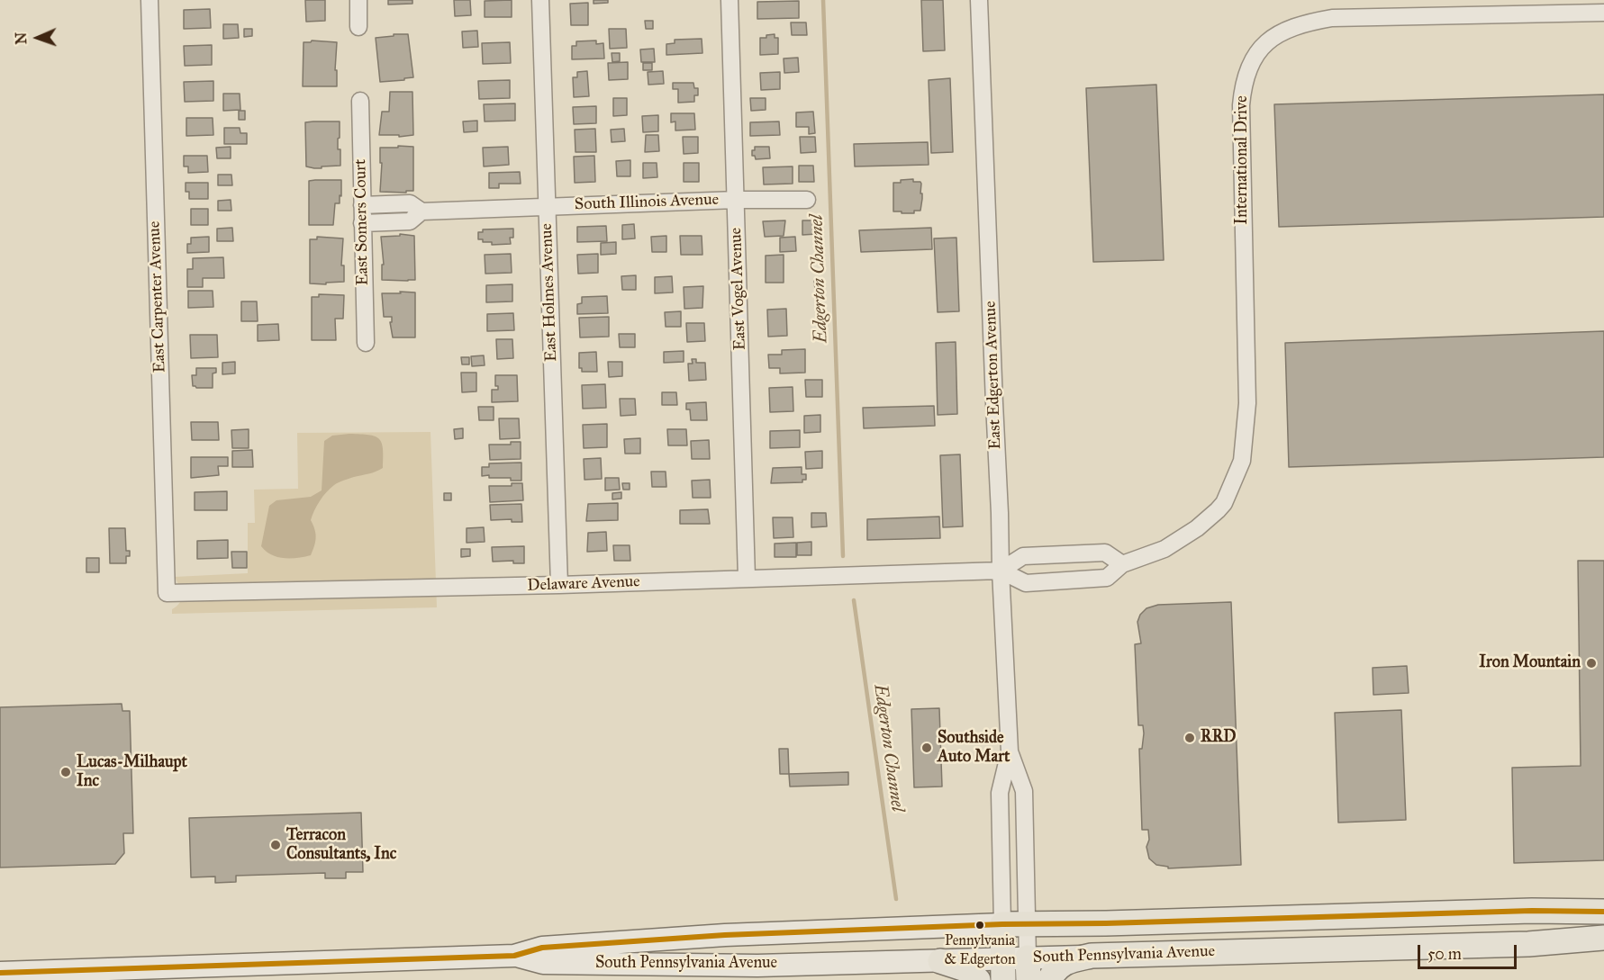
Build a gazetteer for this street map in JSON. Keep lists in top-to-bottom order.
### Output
{
  "streets": {
    "main road": ["South Pennsylvania Avenue"],
    "street": [
      "International Drive",
      "South Illinois Avenue",
      "East Somers Court",
      "East Vogel Avenue",
      "East Holmes Avenue",
      "East Carpenter Avenue",
      "East Edgerton Avenue",
      "Delaware Avenue"
    ]
  },
  "crossings": [
    ["International Drive", "East Edgerton Avenue"],
    ["International Drive", "Delaware Avenue"],
    ["South Illinois Avenue", "East Somers Court"],
    ["South Illinois Avenue", "East Vogel Avenue"],
    ["South Illinois Avenue", "East Holmes Avenue"],
    ["East Vogel Avenue", "Delaware Avenue"],
    ["East Holmes Avenue", "Delaware Avenue"],
    ["East Carpenter Avenue", "Delaware Avenue"],
    ["East Edgerton Avenue", "Delaware Avenue"],
    ["East Edgerton Avenue", "South Pennsylvania Avenue"]
  ],
  "water": ["Edgerton Channel"],
  "places": [
    "Iron Mountain",
    "RRD",
    "Southside Auto Mart",
    "Lucas-Milhaupt Inc",
    "Terracon Consultants, Inc",
    "Pennylvania & Edgerton"
  ],
  "scale_bar": "50 m",
  "north": "left"
}
